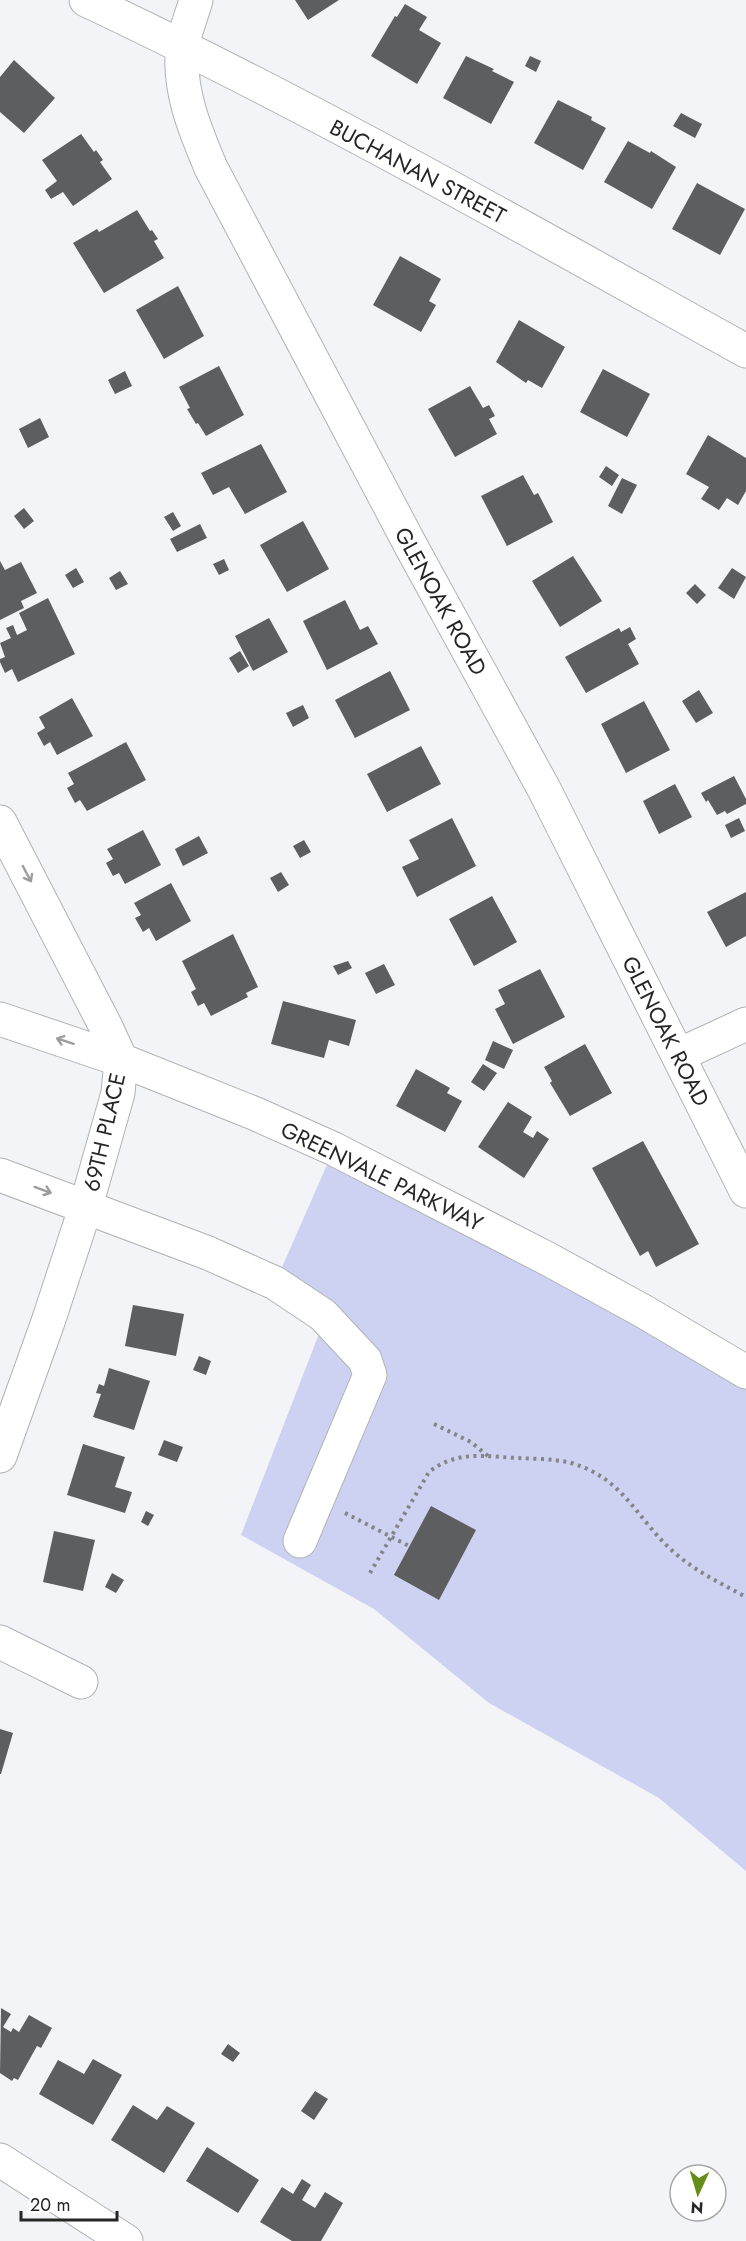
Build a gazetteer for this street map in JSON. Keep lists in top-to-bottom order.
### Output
{
  "streets": {
    "street": [
      "BUCHANAN STREET",
      "GLENOAK ROAD",
      "69TH PLACE",
      "GREENVALE PARKWAY"
    ]
  },
  "crossings": [
    ["BUCHANAN STREET", "GLENOAK ROAD"],
    ["69TH PLACE", "GREENVALE PARKWAY"]
  ],
  "one_way": ["69TH PLACE"],
  "scale_bar": "20 m",
  "north": "bottom"
}
